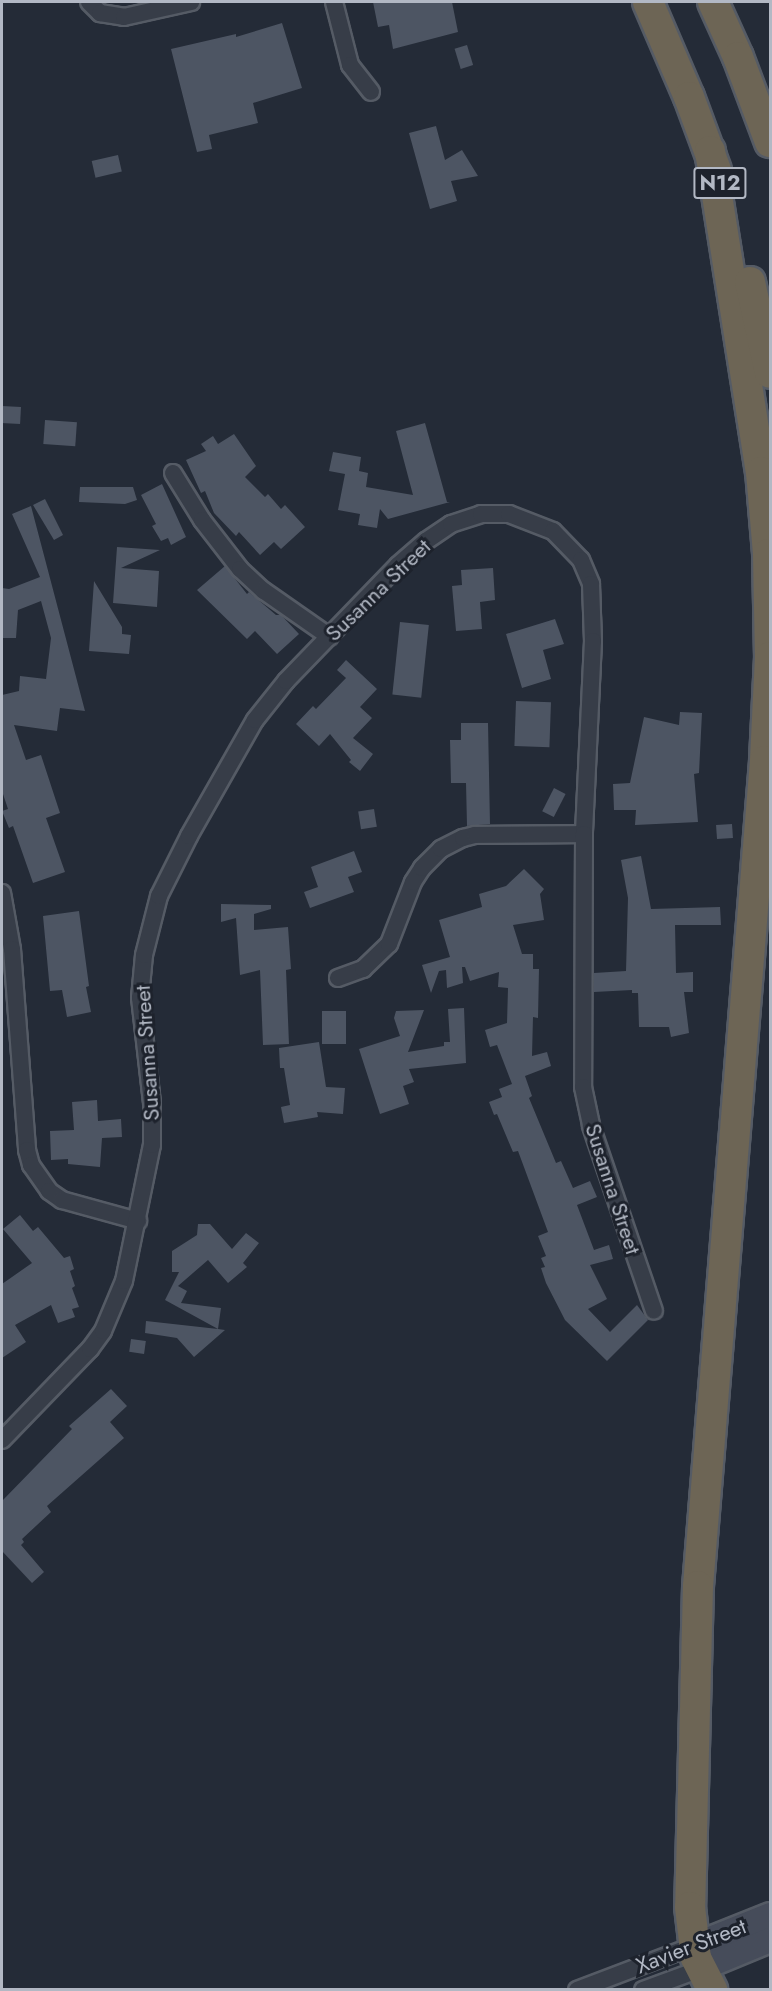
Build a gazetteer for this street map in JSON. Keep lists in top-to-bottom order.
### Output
{
  "streets": {
    "highway": ["N12"],
    "main road": ["Xavier Street"],
    "street": ["Susanna Street"]
  }
}
